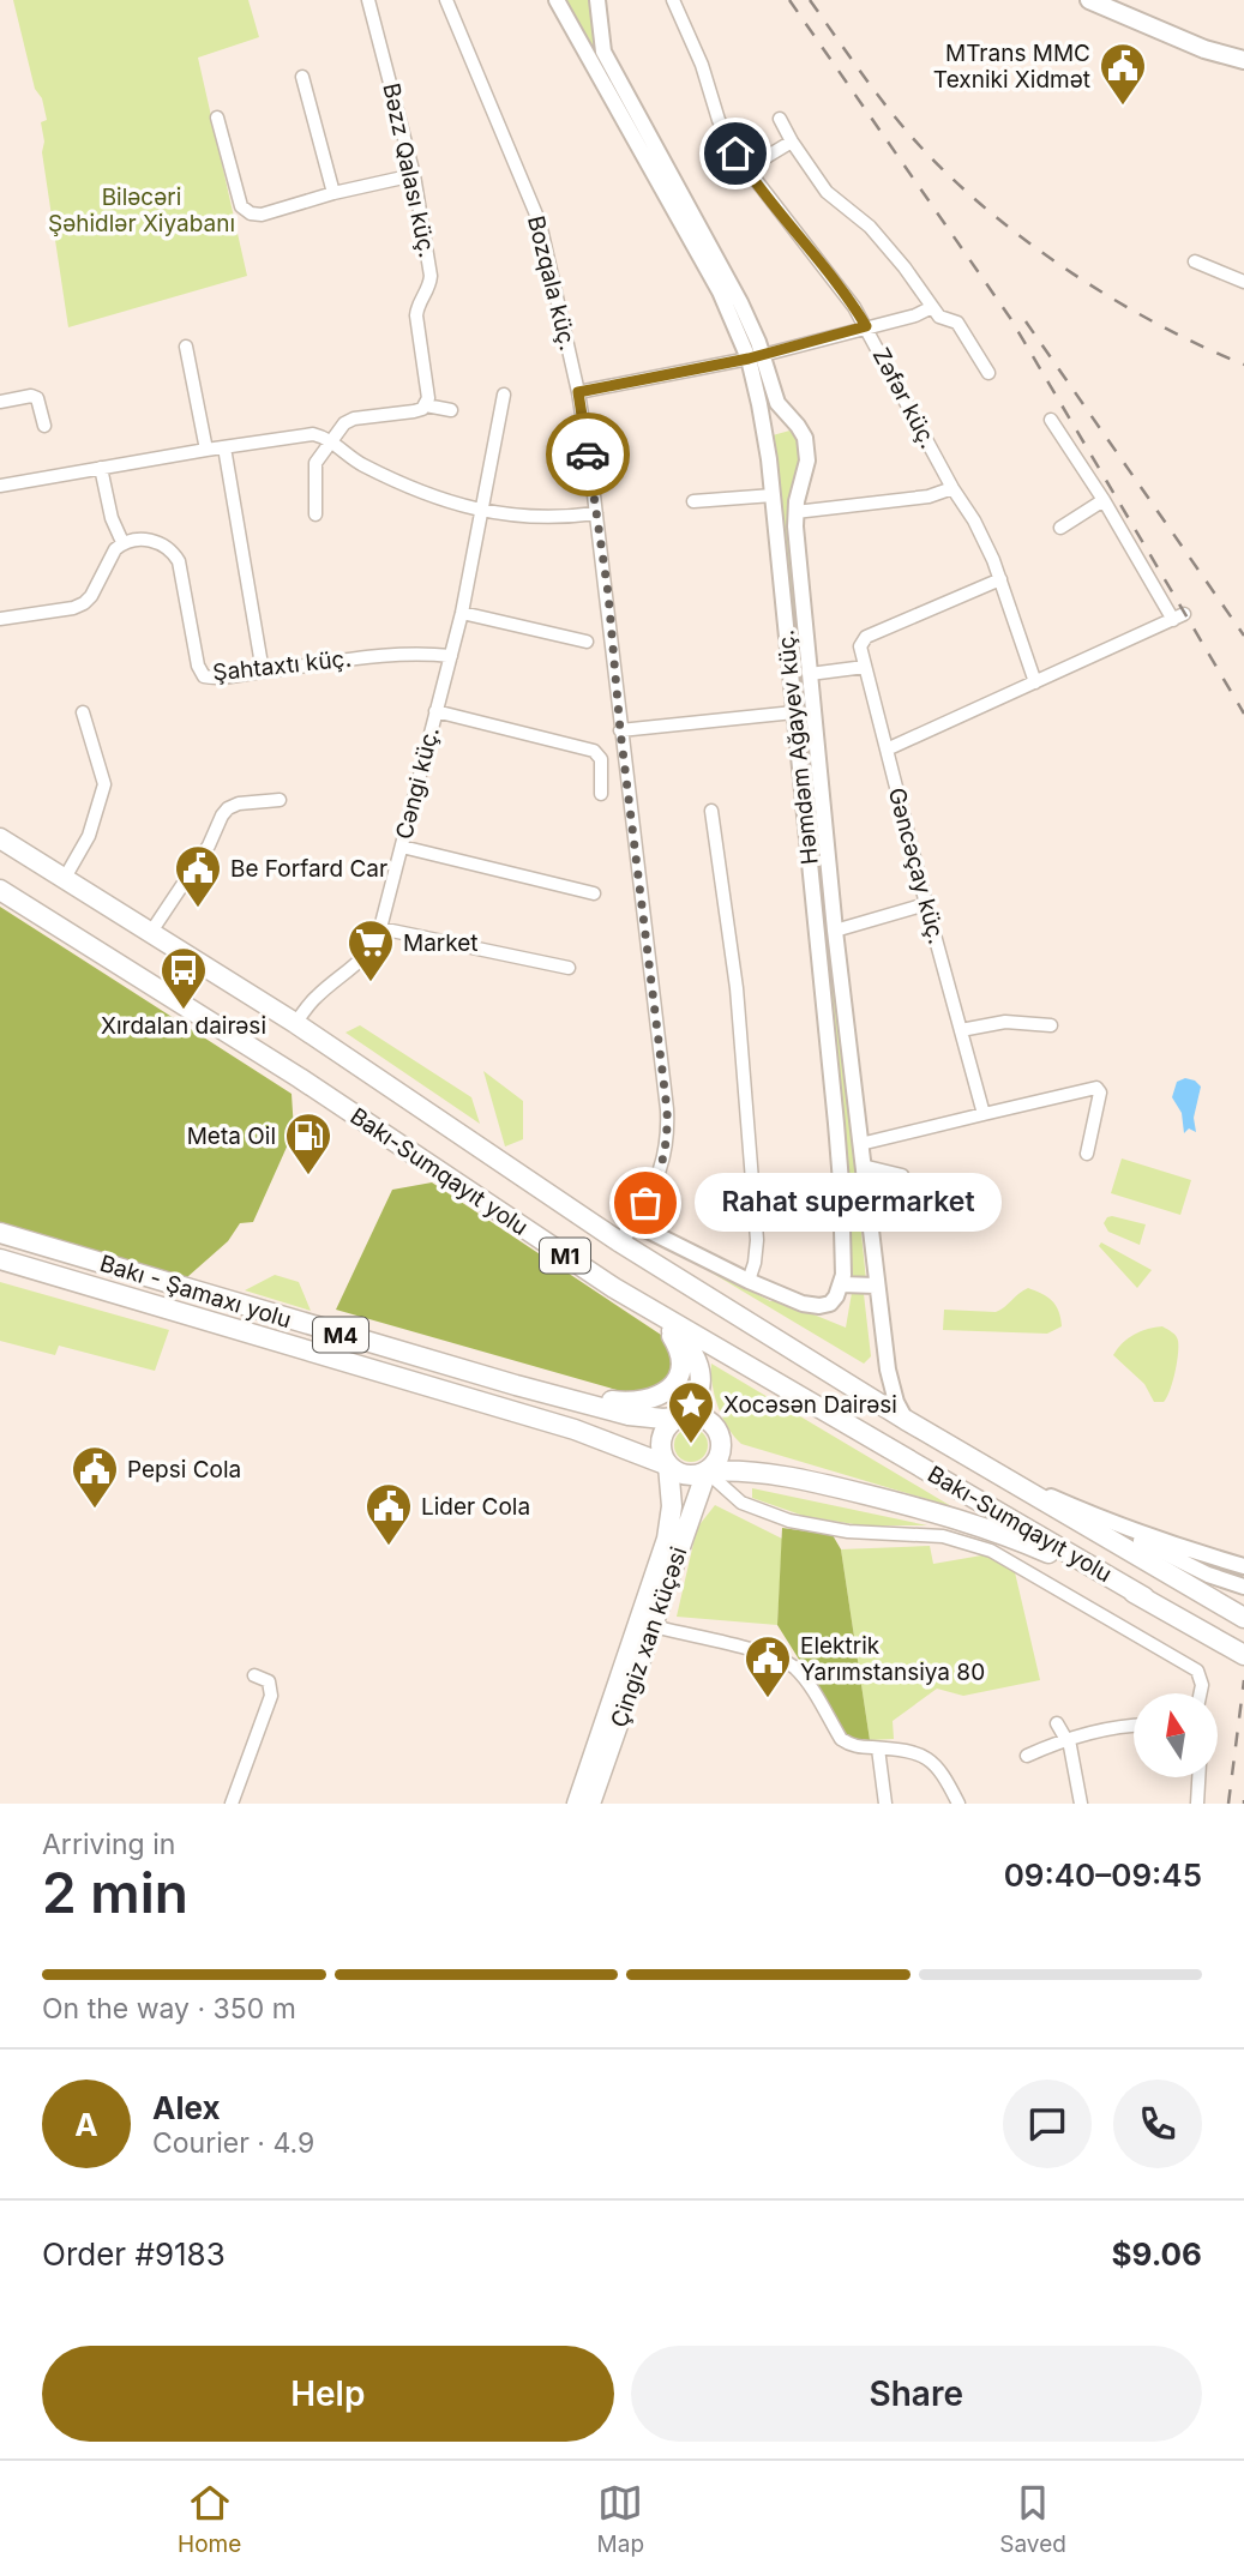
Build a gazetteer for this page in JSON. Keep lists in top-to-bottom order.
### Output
{
  "streets": {
    "main road": [
      "Bakı-Sumqayıt yolu",
      "M1",
      "Bakı - Şamaxı yolu",
      "M4",
      "Çingiz xan küçəsi"
    ],
    "street": [
      "Bəzz Qalası küç.",
      "Bozqala küç.",
      "Zəfər küç.",
      "Şahtaxtı küç.",
      "Həmdəm Ağayev küç.",
      "Cəngi küç.",
      "Gəncəçay küç."
    ]
  },
  "crossings": [
    ["Şahtaxtı küç.", "Cəngi küç."],
    ["Cəngi küç.", "Bakı-Sumqayıt yolu"],
    ["Bakı - Şamaxı yolu", "Çingiz xan küçəsi"]
  ],
  "parks": ["Biləcəri Şəhidlər Xiyabanı"],
  "places": {
    "public building": [
      "MTrans MMC Texniki Xidmət",
      "Be Forfard Car",
      "Pepsi Cola",
      "Lider Cola",
      "Elektrik Yarımstansiya 80"
    ],
    "supermarket": ["Market"],
    "bus stop": ["Xırdalan dairəsi"],
    "fuel station": ["Meta Oil"],
    "other": ["Rahat supermarket"],
    "place": ["Xocəsən Dairəsi"]
  },
  "north": "top",
  "page": {
    "bubble": "Rahat supermarket",
    "heading": ["2 min", "Arriving in", "09:40–09:45"],
    "panel": [
      "Alex",
      "Courier · 4.9",
      "Order #9183",
      "$9.06"
    ],
    "bar": "On the way · 350 m",
    "round": "A",
    "buttons": ["Help", "Share"],
    "tabs": ["Home", "Map", "Saved"]
  }
}
